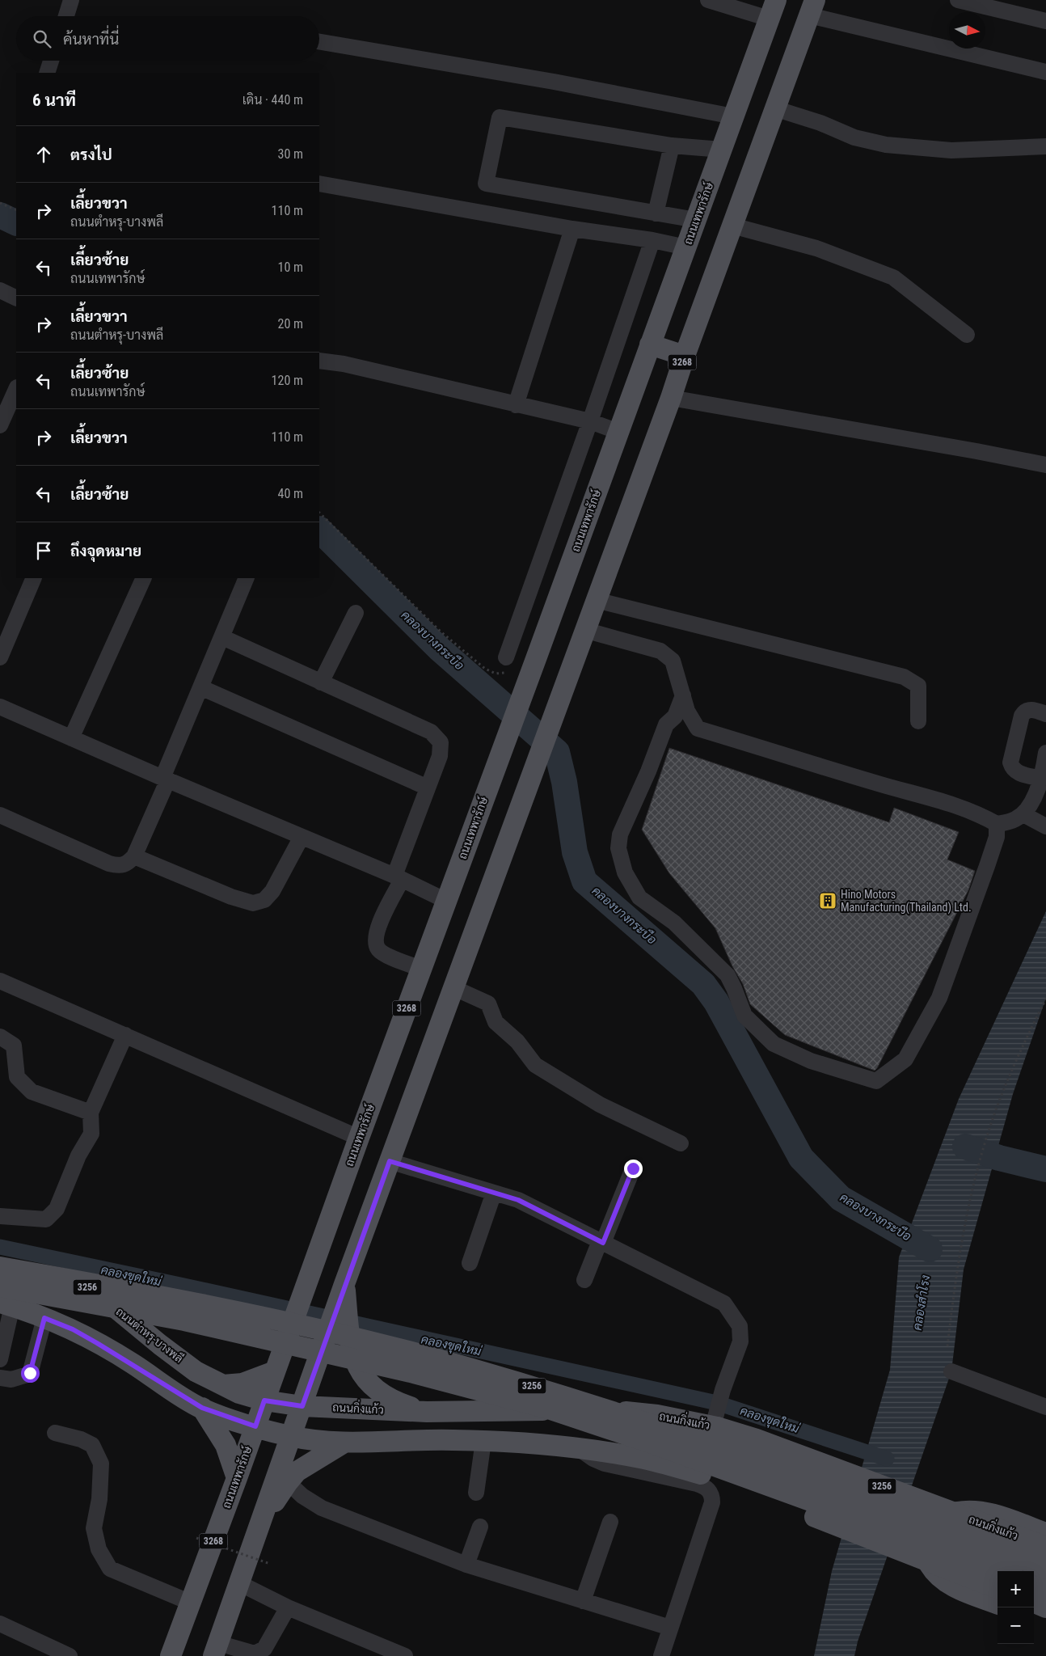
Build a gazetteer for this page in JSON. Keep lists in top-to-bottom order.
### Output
{
  "streets": {
    "main road": [
      "ถนนเทพารักษ์",
      "3268",
      "3256",
      "ถนนตำหรุ-บางพลี",
      "ถนนกิ่งแก้ว"
    ]
  },
  "crossings": [
    ["ถนนเทพารักษ์", "ถนนตำหรุ-บางพลี"],
    ["3268", "ถนนตำหรุ-บางพลี"],
    ["3268", "ถนนกิ่งแก้ว"],
    ["ถนนตำหรุ-บางพลี", "ถนนกิ่งแก้ว"]
  ],
  "water": ["คลองบางกระบือ", "คลองขุดใหม่", "คลองสำโรง"],
  "places": {
    "building": ["Hino Motors Manufacturing(Thailand) Ltd."]
  },
  "north": "right",
  "page": {
    "search": "ค้นหาที่นี่",
    "heading": ["6 นาที", "เดิน · 440 m"],
    "list": [
      ["ตรงไป", "30 m"],
      ["เลี้ยวขวา", "ถนนตำหรุ-บางพลี", "110 m"],
      ["เลี้ยวซ้าย", "ถนนเทพารักษ์", "10 m"],
      ["เลี้ยวขวา", "ถนนตำหรุ-บางพลี", "20 m"],
      ["เลี้ยวซ้าย", "ถนนเทพารักษ์", "120 m"],
      ["เลี้ยวขวา", "110 m"],
      ["เลี้ยวซ้าย", "40 m"],
      "ถึงจุดหมาย"
    ],
    "map_buttons": ["+", "−"]
  }
}
